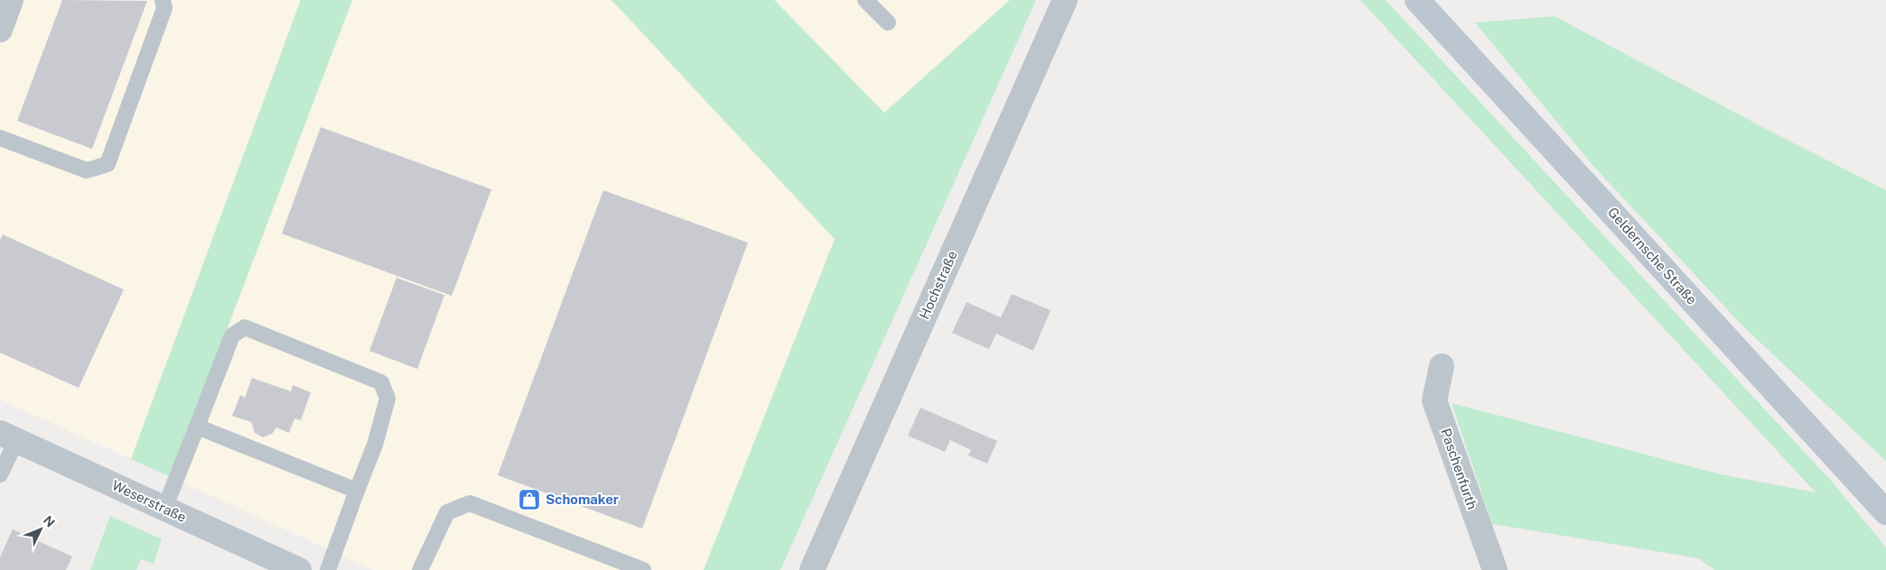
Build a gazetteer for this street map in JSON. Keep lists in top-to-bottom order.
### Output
{
  "streets": {
    "main road": ["Geldernsche Straße"],
    "street": ["Hochstraße", "Paschenfurth", "Weserstraße"]
  },
  "places": {
    "shop": ["Schomaker"]
  },
  "north": "top right"
}
